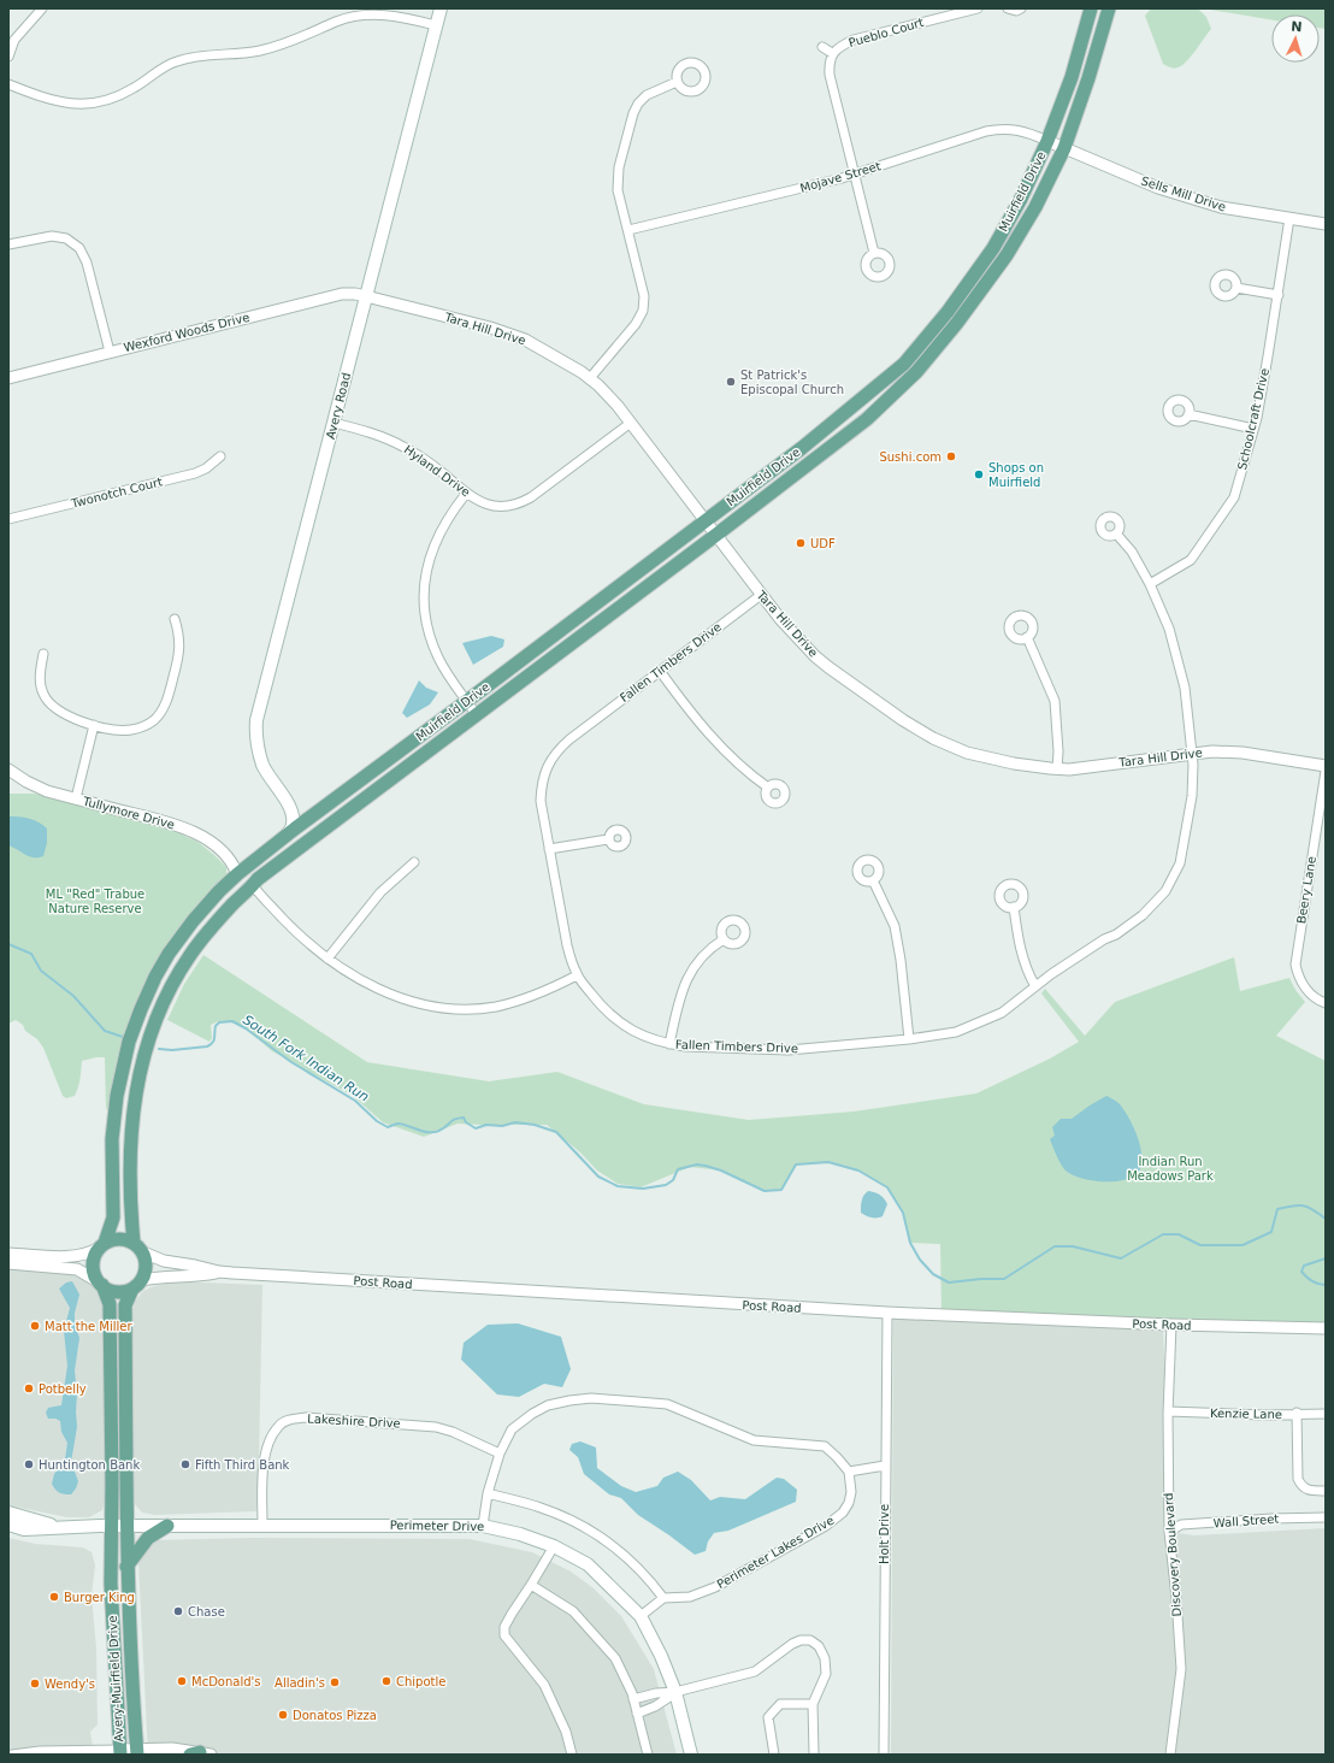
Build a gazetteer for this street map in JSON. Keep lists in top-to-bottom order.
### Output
{
  "streets": {
    "main road": [
      "Muirfield Drive",
      "Avery Road",
      "Perimeter Drive",
      "Avery-Muirfield Drive"
    ],
    "street": [
      "Pueblo Court",
      "Mojave Street",
      "Sells Mill Drive",
      "Tara Hill Drive",
      "Wexford Woods Drive",
      "Schoolcraft Drive",
      "Hyland Drive",
      "Twonotch Court",
      "Fallen Timbers Drive",
      "Tullymore Drive",
      "Beery Lane",
      "Post Road",
      "Kenzie Lane",
      "Lakeshire Drive",
      "Wall Street",
      "Holt Drive",
      "Perimeter Lakes Drive",
      "Discovery Boulevard"
    ]
  },
  "crossings": [
    ["Mojave Street", "Muirfield Drive"],
    ["Mojave Street", "Sells Mill Drive"],
    ["Muirfield Drive", "Sells Mill Drive"],
    ["Muirfield Drive", "Tara Hill Drive"],
    ["Muirfield Drive", "Avery Road"],
    ["Sells Mill Drive", "Schoolcraft Drive"],
    ["Tara Hill Drive", "Wexford Woods Drive"],
    ["Tara Hill Drive", "Avery Road"],
    ["Tara Hill Drive", "Hyland Drive"],
    ["Tara Hill Drive", "Fallen Timbers Drive"],
    ["Wexford Woods Drive", "Avery Road"],
    ["Avery Road", "Hyland Drive"],
    ["Schoolcraft Drive", "Fallen Timbers Drive"],
    ["Post Road", "Holt Drive"],
    ["Post Road", "Discovery Boulevard"],
    ["Post Road", "Avery-Muirfield Drive"],
    ["Kenzie Lane", "Discovery Boulevard"],
    ["Lakeshire Drive", "Perimeter Drive"],
    ["Wall Street", "Discovery Boulevard"],
    ["Perimeter Drive", "Avery-Muirfield Drive"]
  ],
  "water": ["South Fork Indian Run"],
  "parks": ["ML \"Red\" Trabue Nature Reserve", "Indian Run Meadows Park"],
  "places": [
    "St Patrick's Episcopal Church",
    "Sushi.com",
    "Shops on Muirfield",
    "UDF",
    "Matt the Miller",
    "Potbelly",
    "Huntington Bank",
    "Fifth Third Bank",
    "Burger King",
    "Chase",
    "McDonald's",
    "Chipotle",
    "Alladin's",
    "Wendy's",
    "Donatos Pizza"
  ],
  "north": "top"
}
